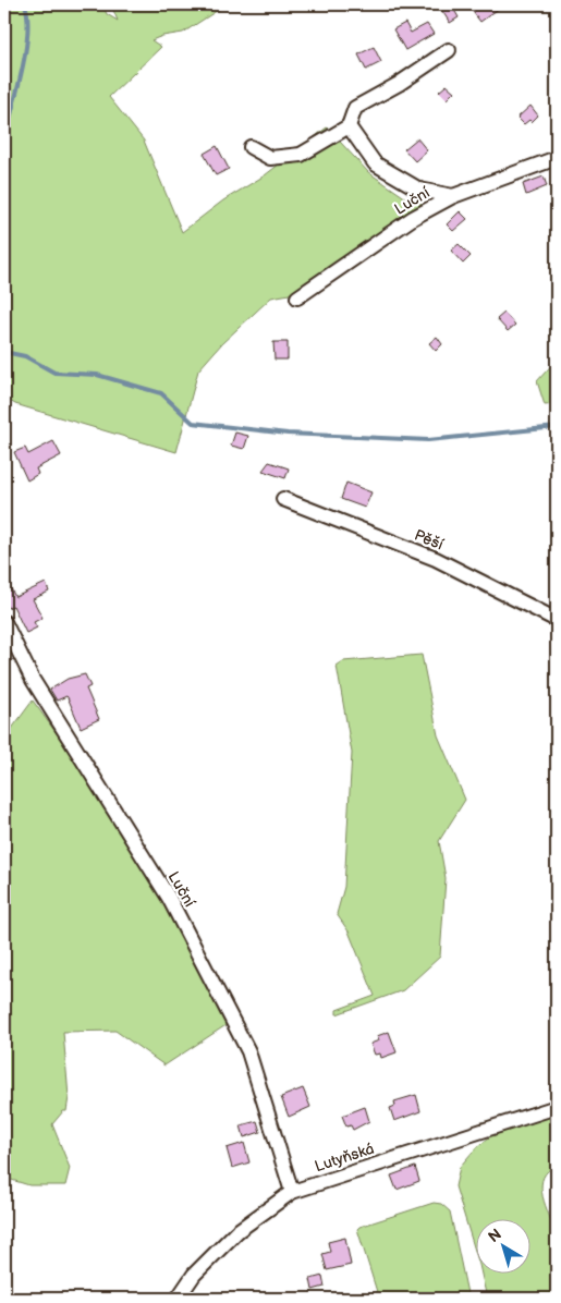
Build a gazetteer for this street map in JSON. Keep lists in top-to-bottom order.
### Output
{
  "streets": {
    "street": ["Luční", "Pěší", "Lutyňská"]
  },
  "crossings": [
    ["Luční", "Lutyňská"]
  ],
  "north": "top left"
}
